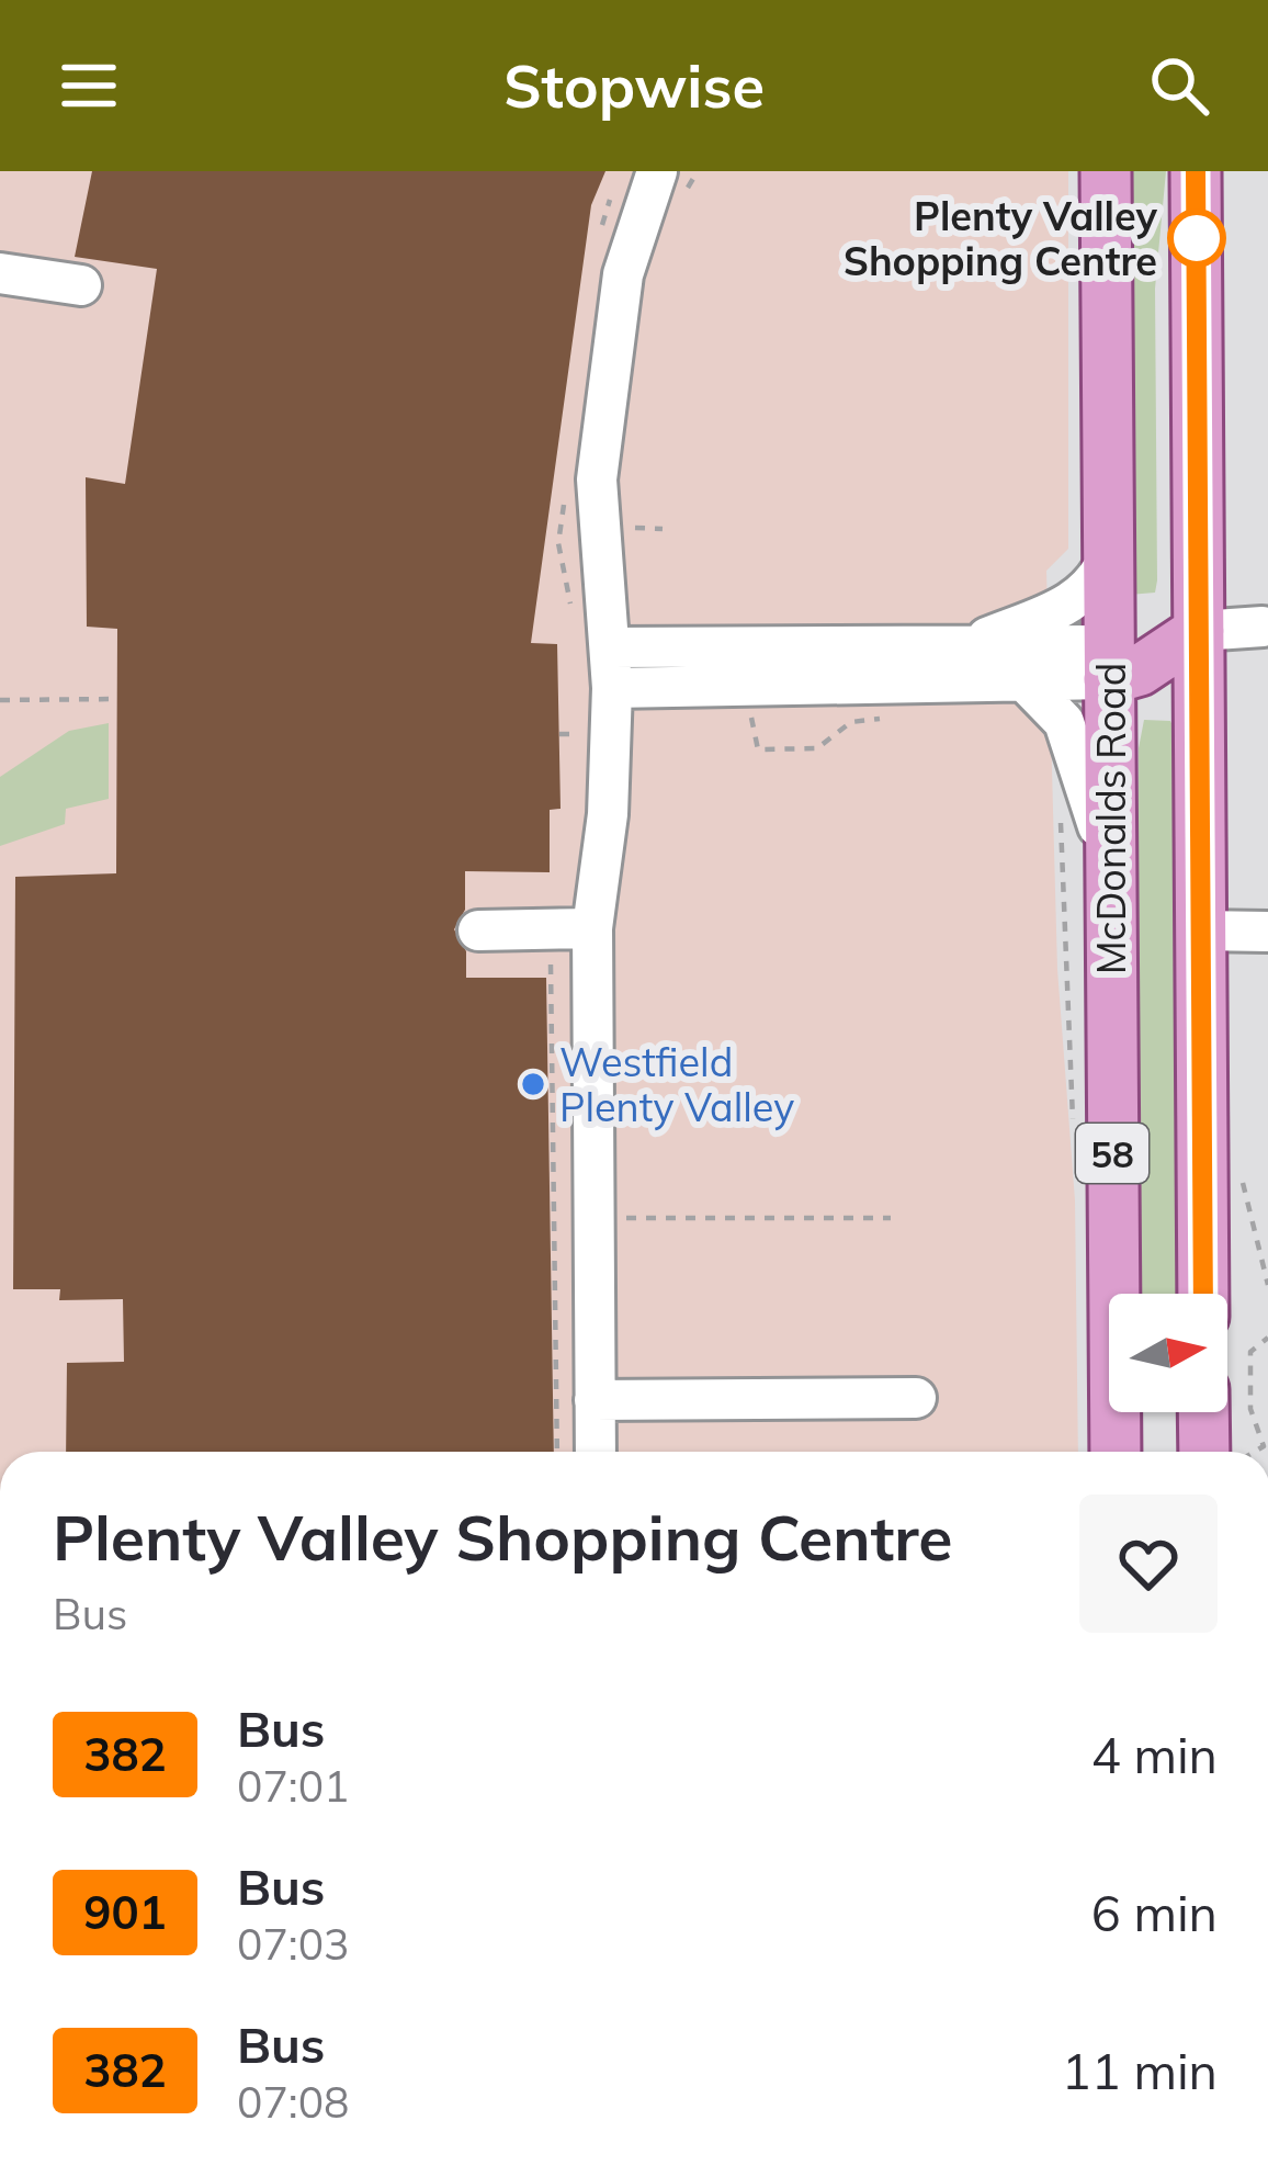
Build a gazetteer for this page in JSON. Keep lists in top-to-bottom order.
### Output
{
  "streets": {
    "main road": ["McDonalds Road", "58"]
  },
  "places": ["Plenty Valley Shopping Centre", "Westfield Plenty Valley"],
  "lines": ["bus line 382"],
  "north": "right",
  "page": {
    "header": "Stopwise",
    "heading": ["Plenty Valley Shopping Centre", "Bus"],
    "list": [
      {
        "mark": "382",
        "name": "Bus",
        "note": "07:01",
        "value": "4 min"
      },
      {
        "mark": "901",
        "name": "Bus",
        "note": "07:03",
        "value": "6 min"
      },
      {
        "mark": "382",
        "name": "Bus",
        "note": "07:08",
        "value": "11 min"
      }
    ]
  }
}
